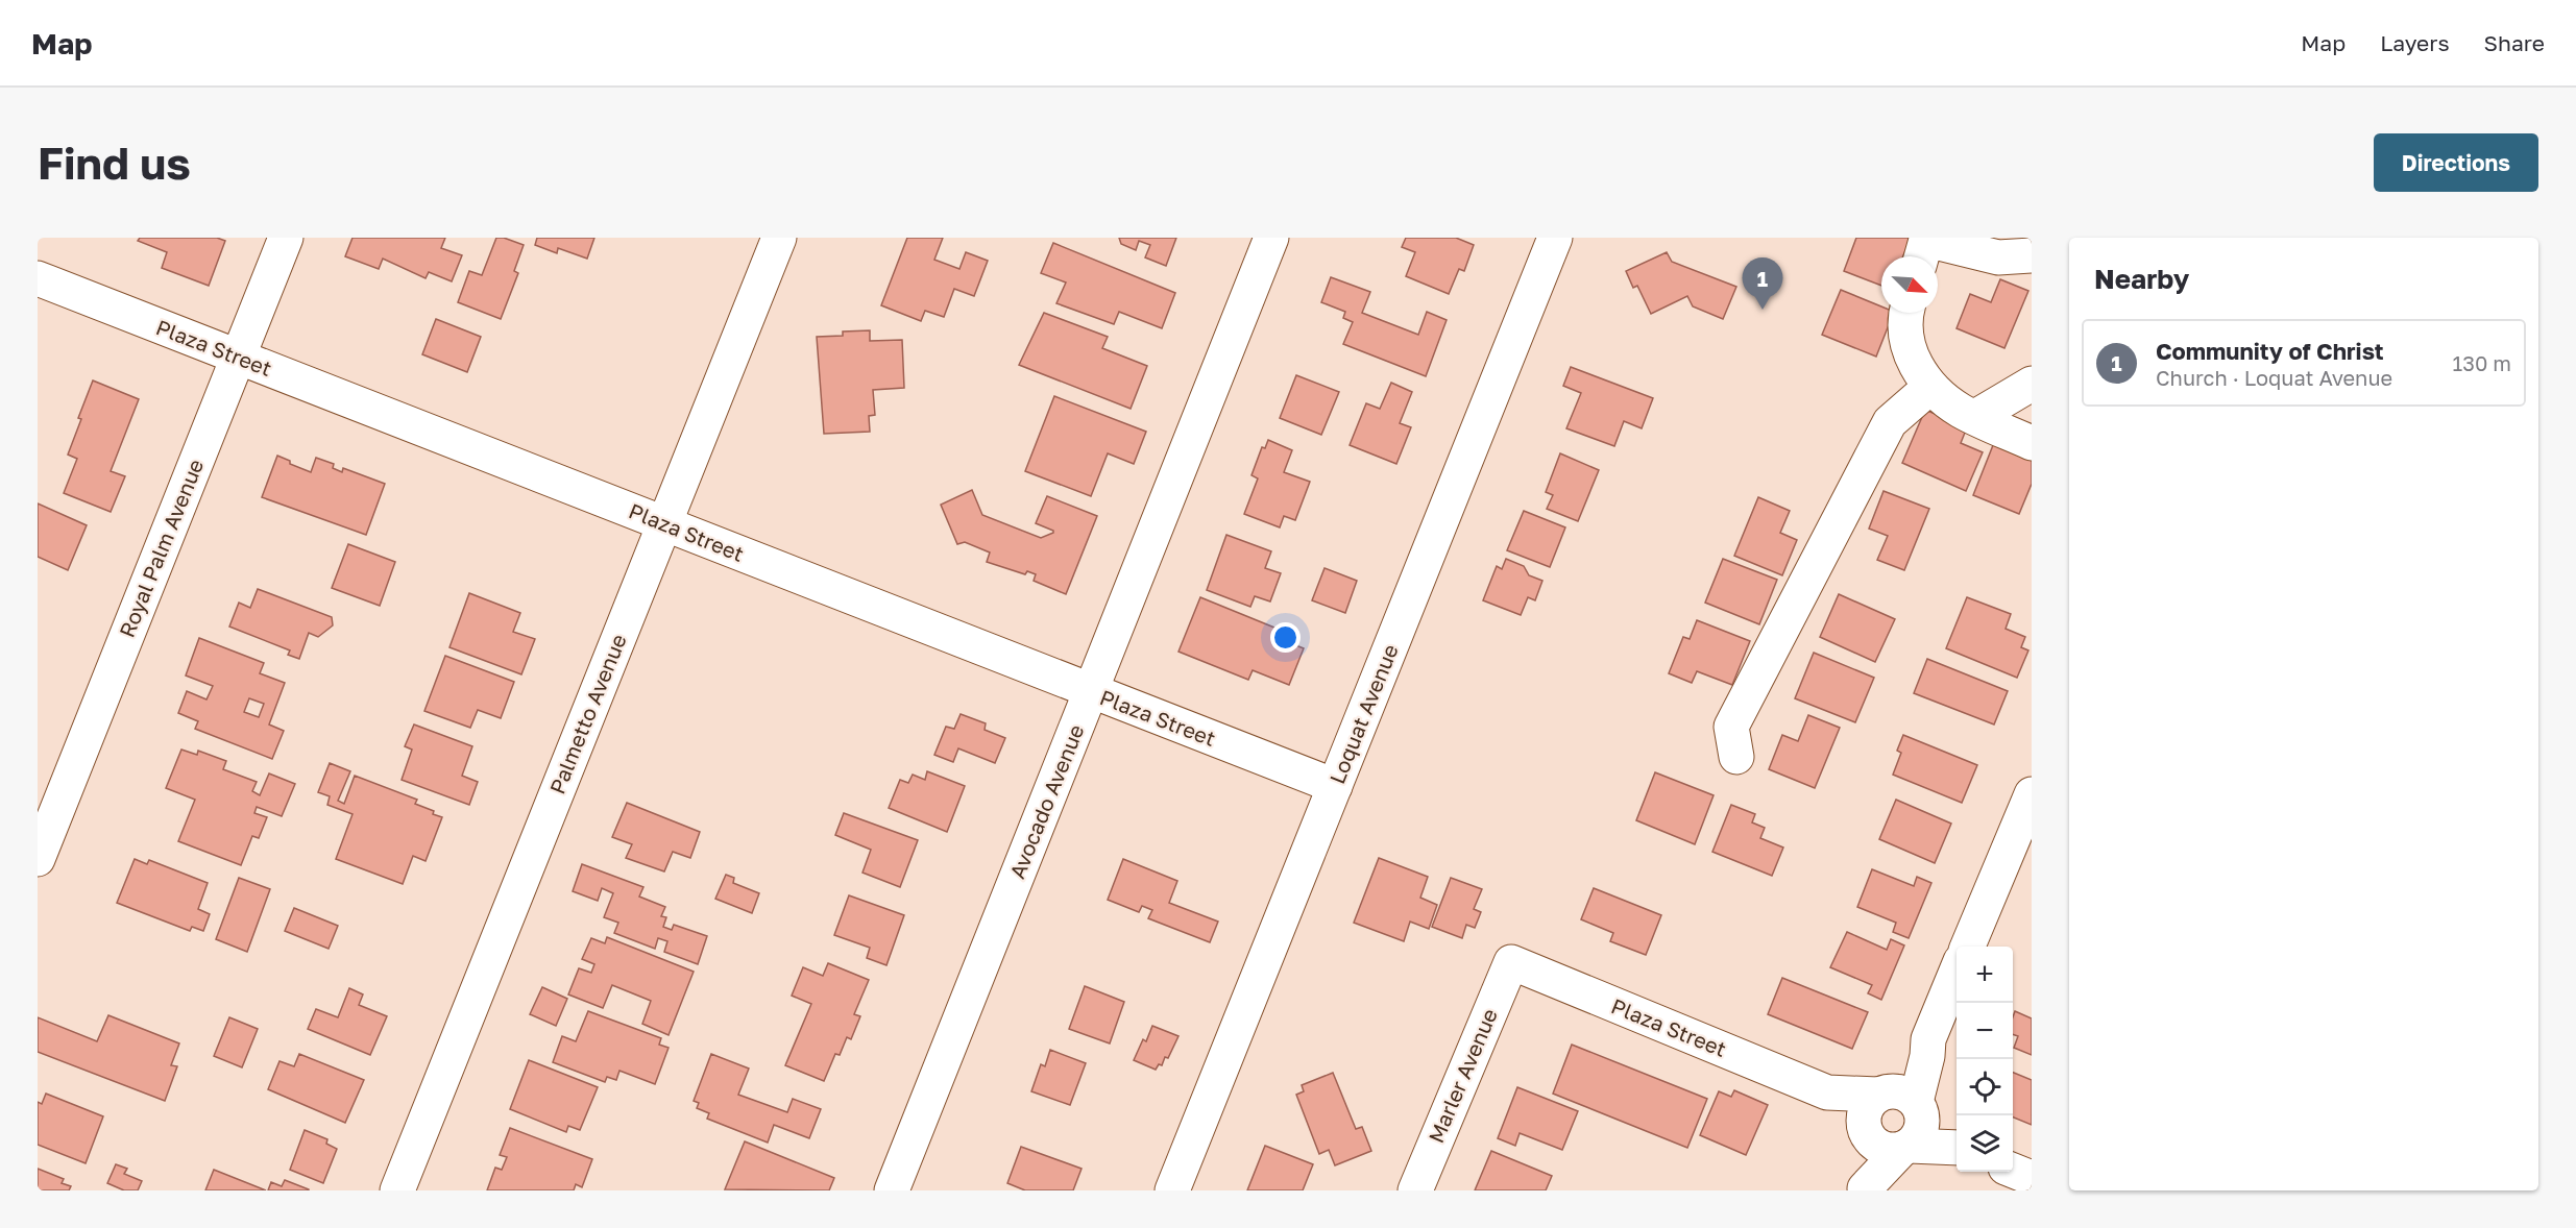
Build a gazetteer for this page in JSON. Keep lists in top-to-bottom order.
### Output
{
  "streets": {
    "street": [
      "Plaza Street",
      "Royal Palm Avenue",
      "Palmetto Avenue",
      "Loquat Avenue",
      "Avocado Avenue",
      "Marler Avenue"
    ]
  },
  "crossings": [
    ["Plaza Street", "Royal Palm Avenue"],
    ["Plaza Street", "Palmetto Avenue"],
    ["Plaza Street", "Loquat Avenue"],
    ["Plaza Street", "Avocado Avenue"],
    ["Plaza Street", "Marler Avenue"]
  ],
  "north": "bottom right",
  "page": {
    "header": "Map",
    "nav": ["Map", "Layers", "Share"],
    "buttons": "Directions",
    "title": "Find us",
    "heading": "Nearby",
    "pins": "1",
    "list": [
      {
        "mark": "1",
        "name": "Community of Christ",
        "note": "Church · Loquat Avenue",
        "value": "130 m"
      }
    ],
    "map_buttons": ["+", "−"]
  }
}
